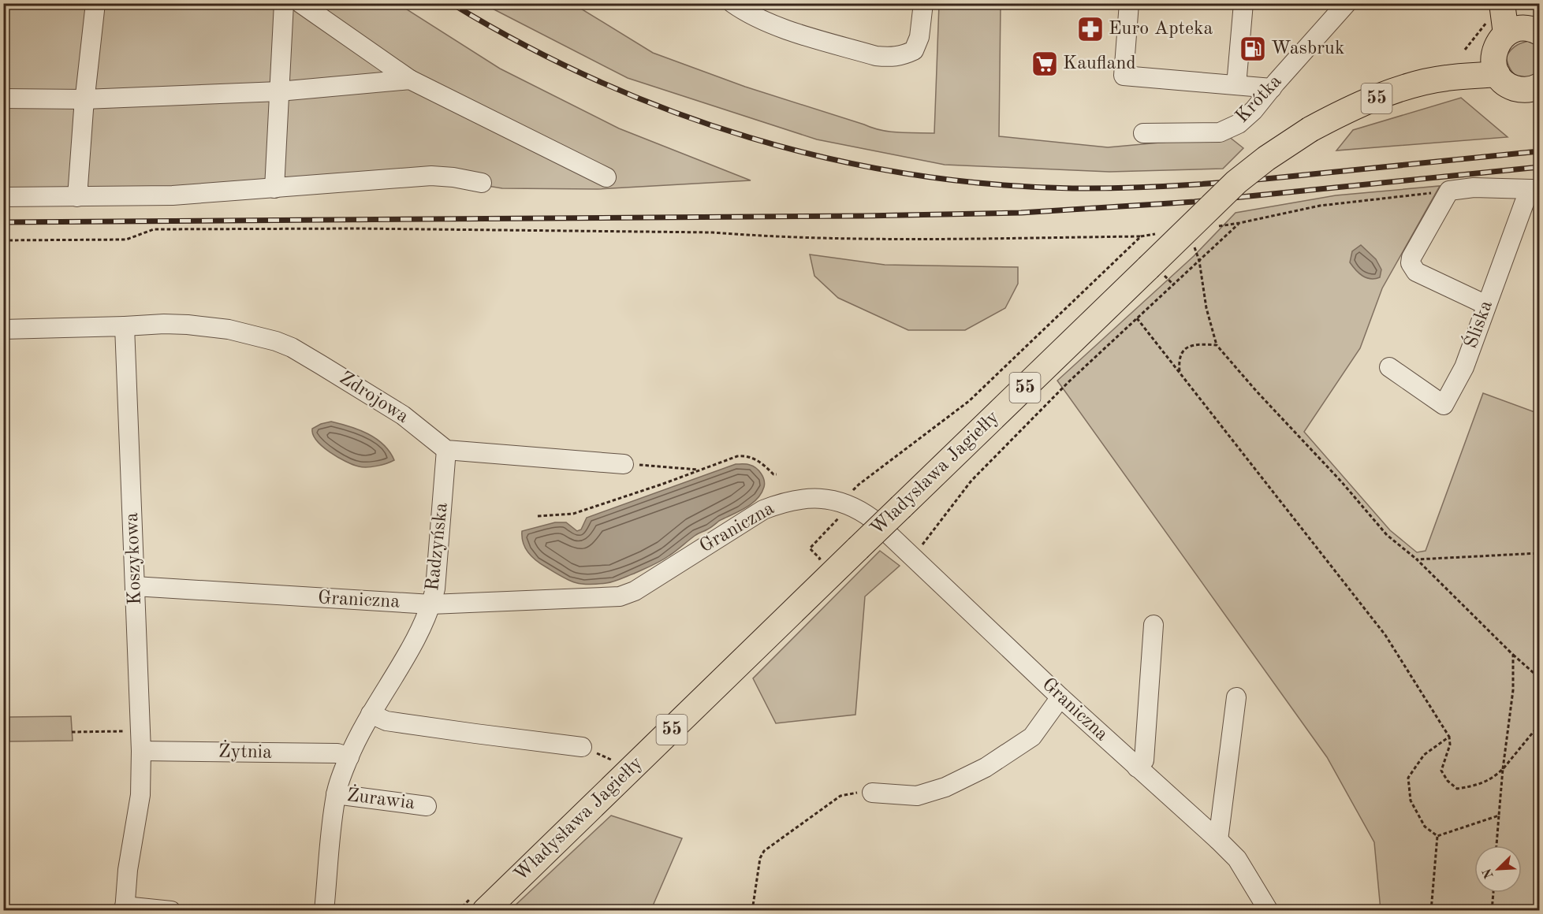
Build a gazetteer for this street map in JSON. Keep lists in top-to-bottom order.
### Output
{
  "streets": {
    "main road": ["55", "Władysława Jagiełły"],
    "street": [
      "Krótka",
      "Śliska",
      "Zdrojowa",
      "Graniczna",
      "Radzyńska",
      "Koszykowa",
      "Żytnia",
      "Żurawia"
    ]
  },
  "crossings": [
    ["Zdrojowa", "Radzyńska"],
    ["Zdrojowa", "Koszykowa"],
    ["Graniczna", "Radzyńska"],
    ["Graniczna", "Koszykowa"],
    ["Radzyńska", "Żytnia"],
    ["Radzyńska", "Żurawia"],
    ["Koszykowa", "Żytnia"]
  ],
  "places": {
    "pharmacy": ["Euro Apteka"],
    "fuel station": ["Wasbruk"],
    "supermarket": ["Kaufland"]
  },
  "north": "bottom left"
}
